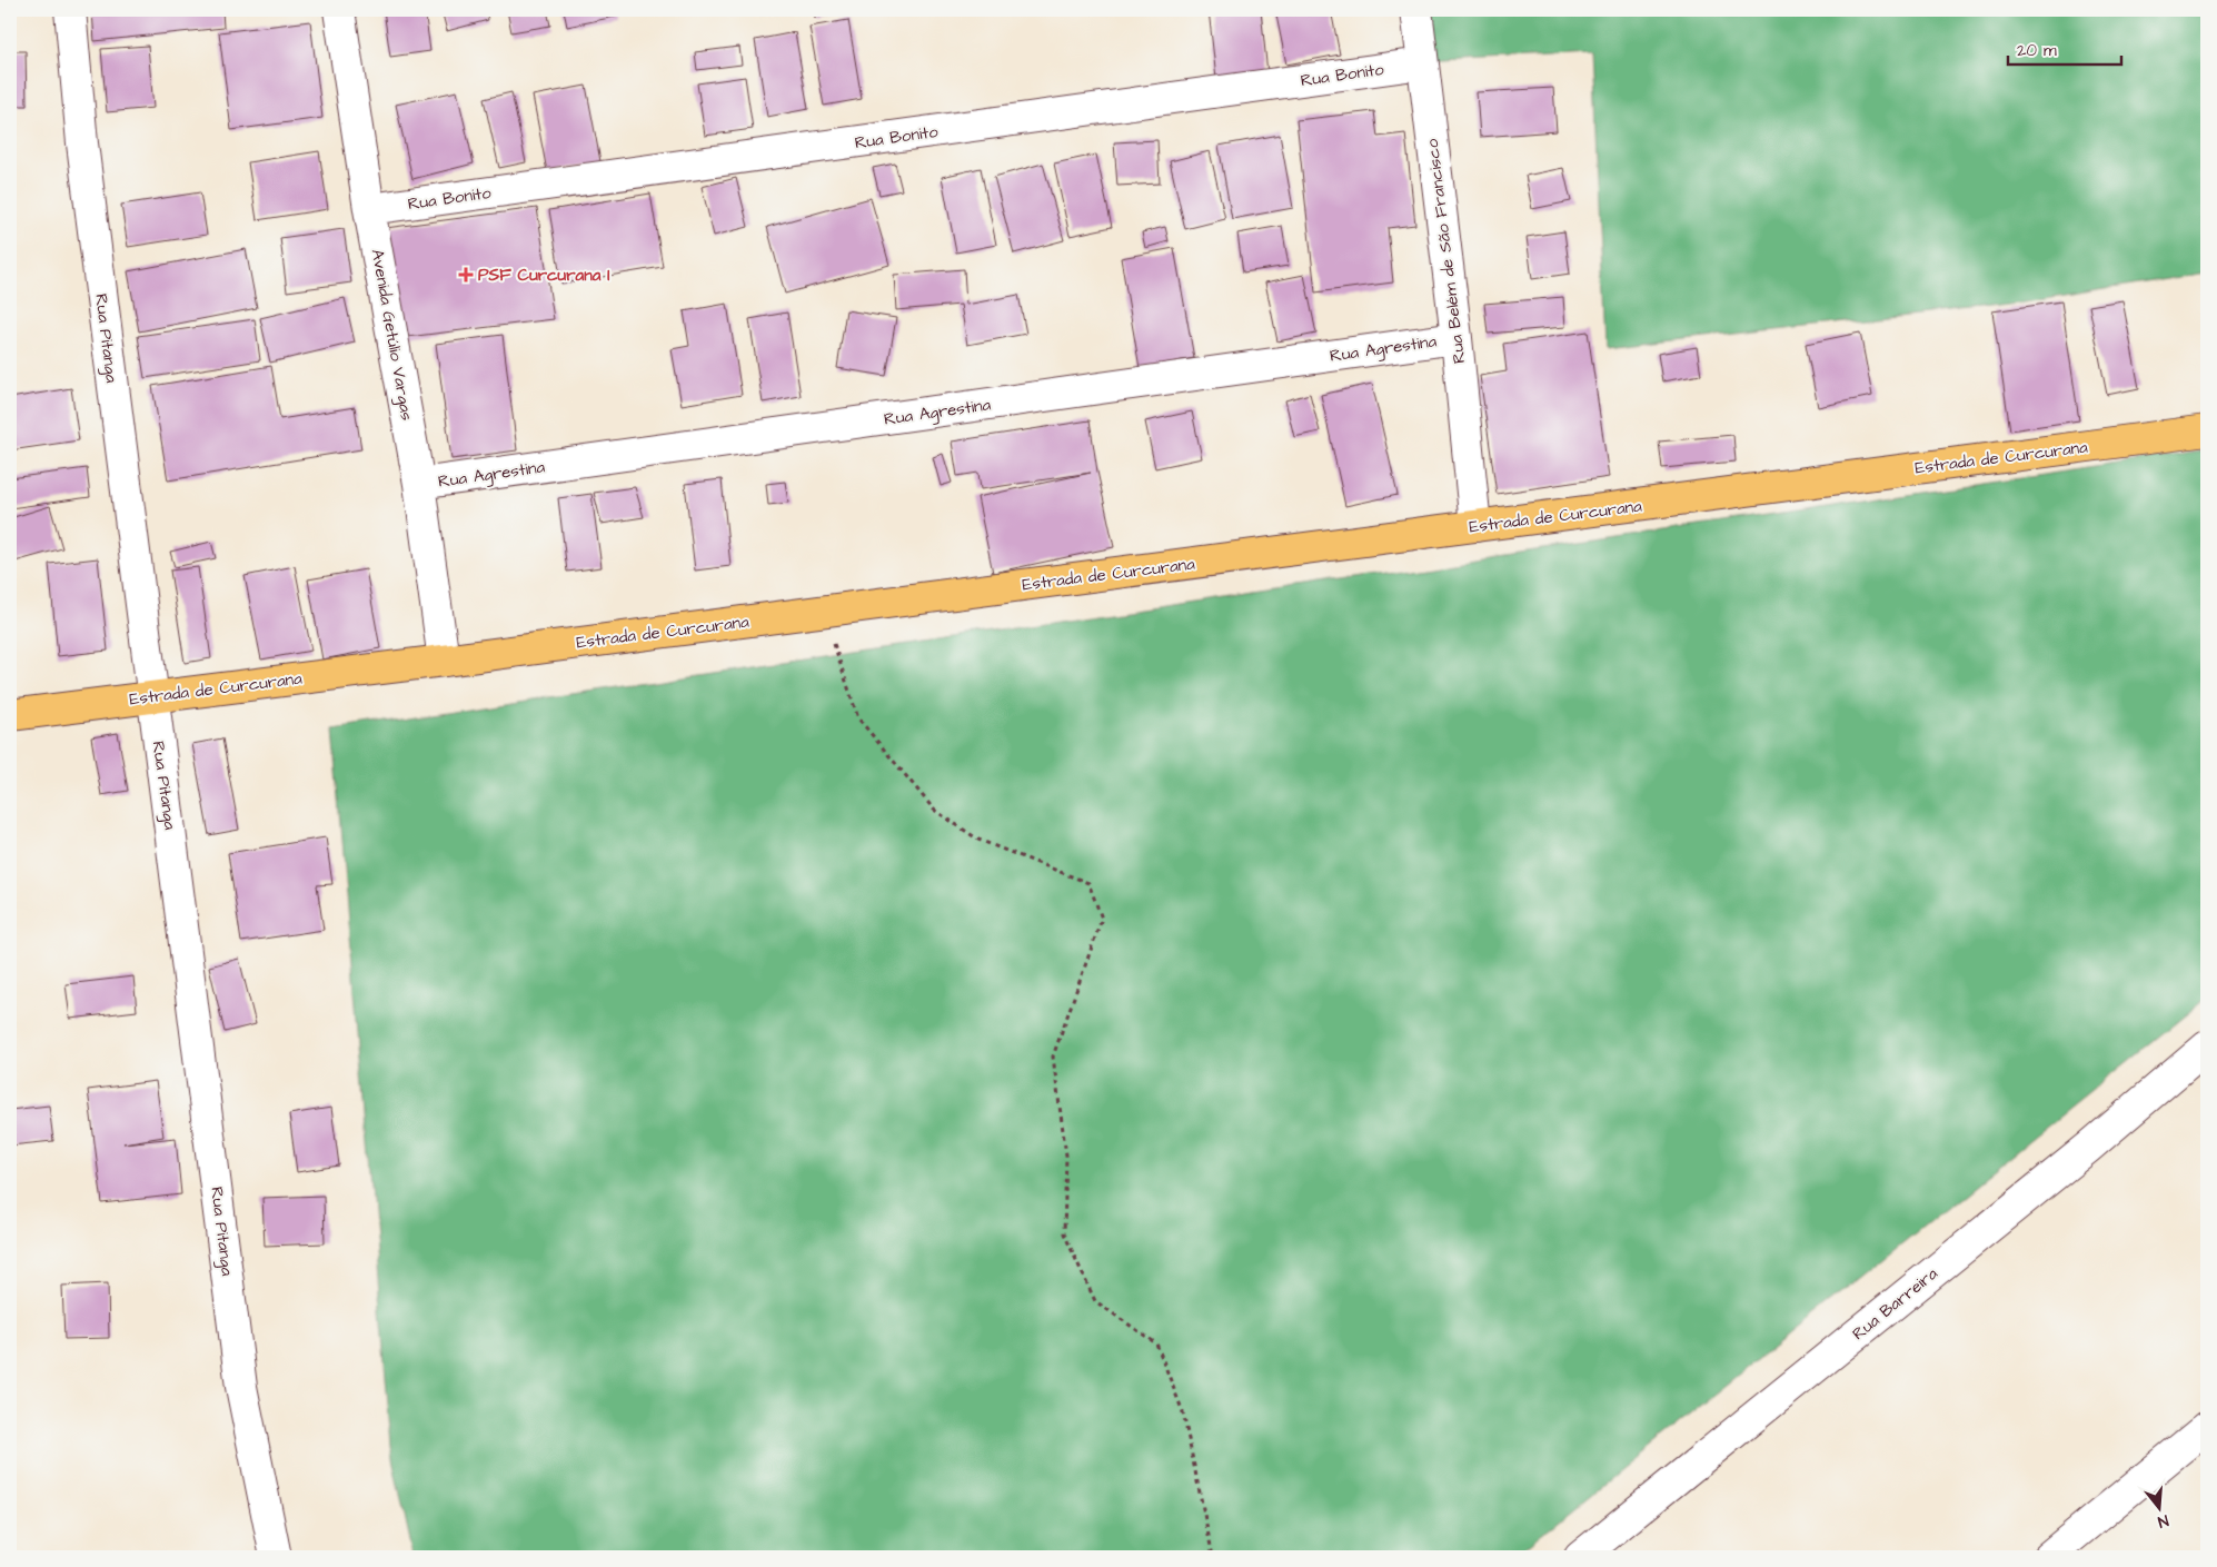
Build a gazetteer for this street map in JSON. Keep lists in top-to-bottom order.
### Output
{
  "streets": {
    "main road": ["Estrada de Curcurana"],
    "street": [
      "Rua Bonito",
      "Rua Belém de São Francisco",
      "Avenida Getúlio Vargas",
      "Rua Pitanga",
      "Rua Agrestina",
      "Rua Barreira"
    ]
  },
  "crossings": [
    ["Rua Bonito", "Rua Belém de São Francisco"],
    ["Rua Bonito", "Avenida Getúlio Vargas"],
    ["Rua Belém de São Francisco", "Rua Agrestina"],
    ["Rua Belém de São Francisco", "Estrada de Curcurana"],
    ["Avenida Getúlio Vargas", "Rua Agrestina"],
    ["Avenida Getúlio Vargas", "Estrada de Curcurana"],
    ["Rua Pitanga", "Estrada de Curcurana"]
  ],
  "places": {
    "health": ["PSF Curcurana I"]
  },
  "scale_bar": "20 m",
  "north": "bottom"
}
